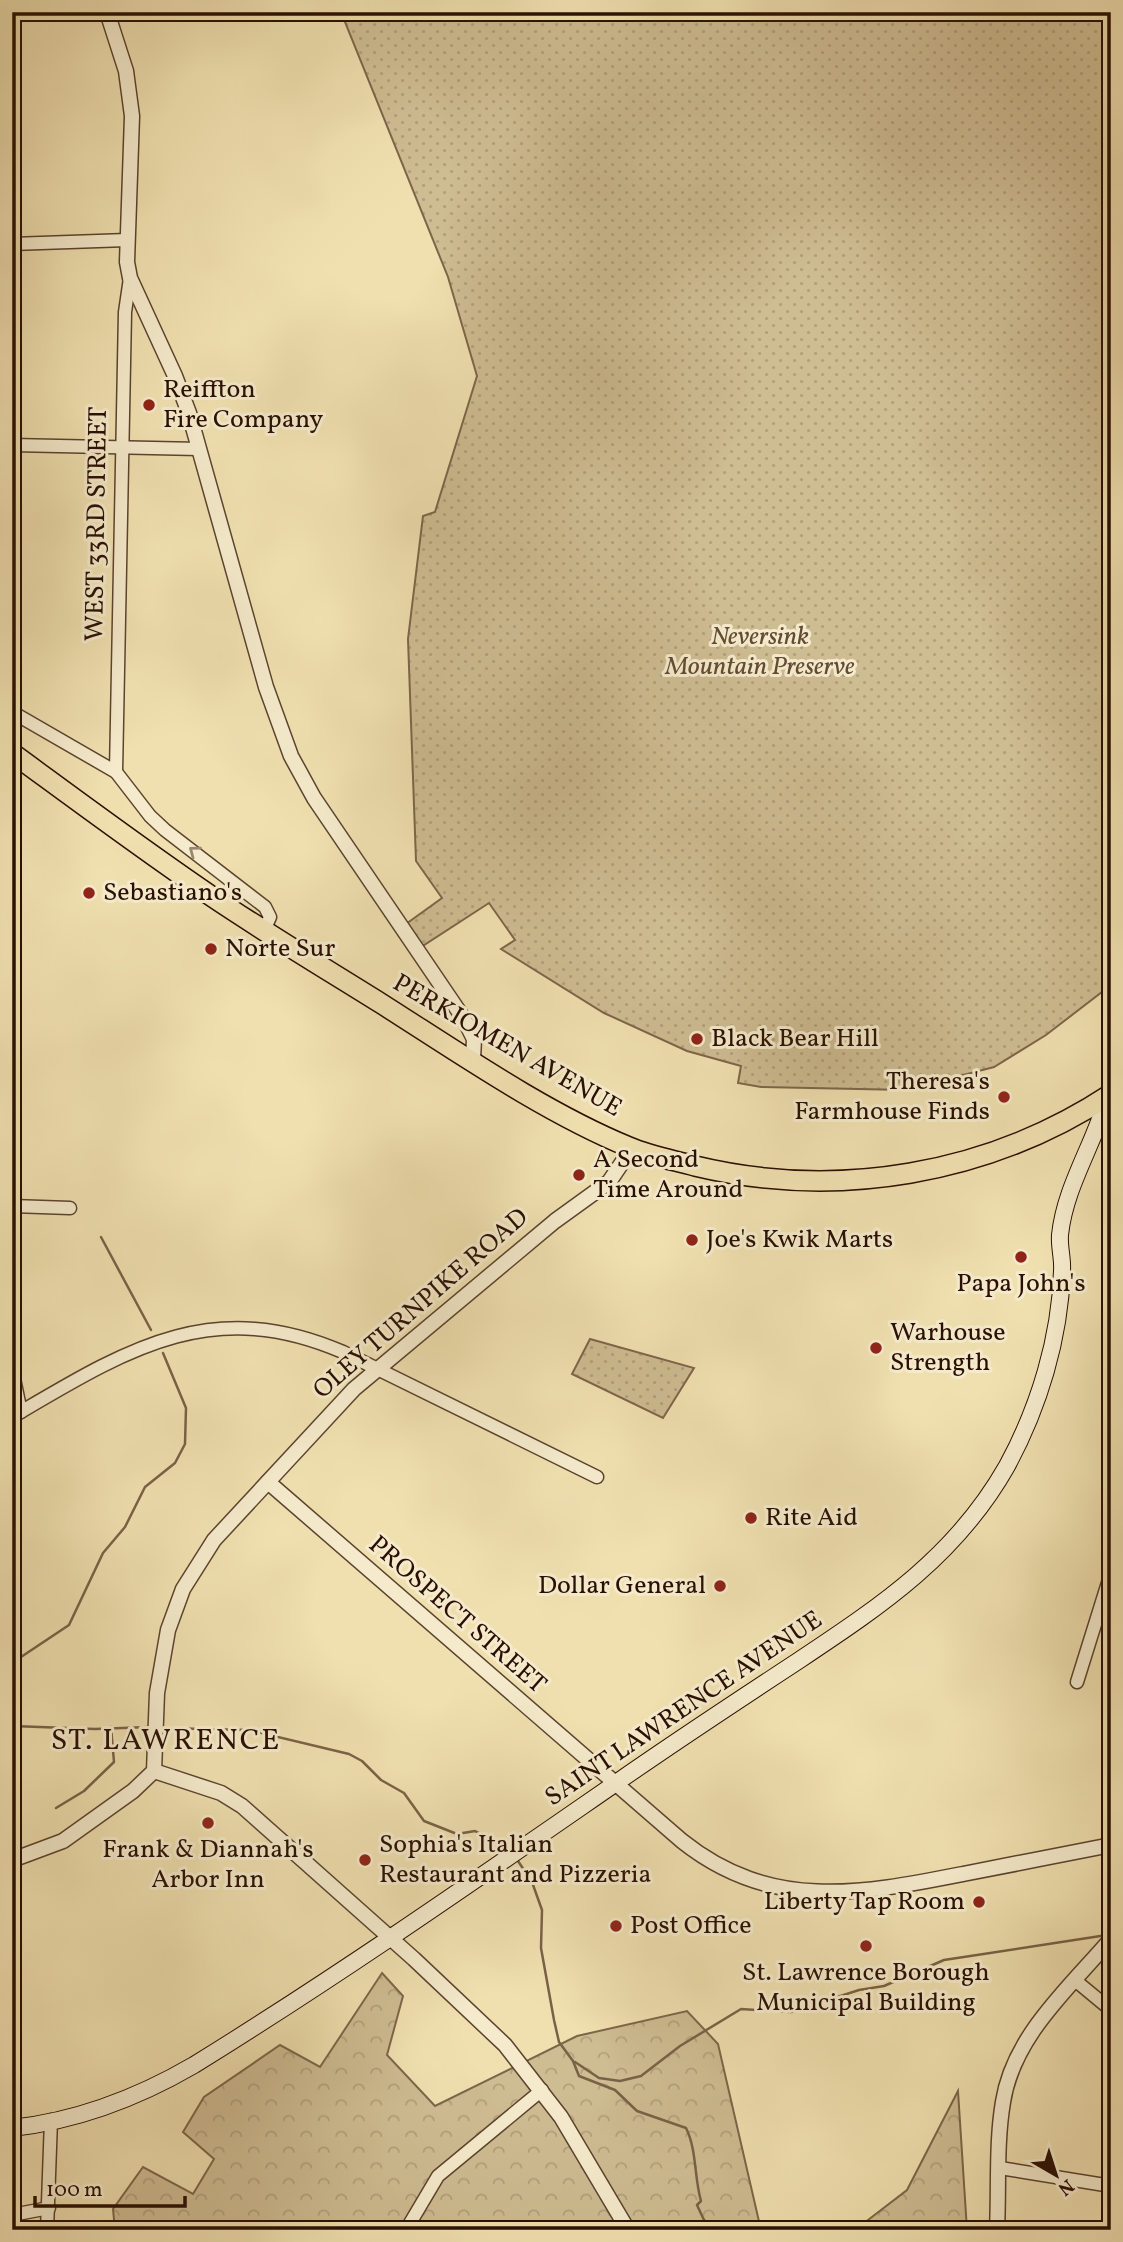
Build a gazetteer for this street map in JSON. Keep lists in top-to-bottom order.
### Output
{
  "streets": {
    "main road": ["PERKIOMEN AVENUE", "SAINT LAWRENCE AVENUE"],
    "street": ["WEST 33RD STREET", "OLEY TURNPIKE ROAD", "PROSPECT STREET"]
  },
  "crossings": [
    ["PERKIOMEN AVENUE", "OLEY TURNPIKE ROAD"],
    ["PERKIOMEN AVENUE", "SAINT LAWRENCE AVENUE"],
    ["OLEY TURNPIKE ROAD", "PROSPECT STREET"],
    ["PROSPECT STREET", "SAINT LAWRENCE AVENUE"]
  ],
  "districts": ["ST. LAWRENCE"],
  "parks": ["Neversink Mountain Preserve"],
  "places": [
    "Reiffton Fire Company",
    "Sebastiano's",
    "Norte Sur",
    "Black Bear Hill",
    "Theresa's Farmhouse Finds",
    "A Second Time Around",
    "Joe's Kwik Marts",
    "Papa John's",
    "Warhouse Strength",
    "Rite Aid",
    "Dollar General",
    "Frank & Diannah's Arbor Inn",
    "Sophia's Italian Restaurant and Pizzeria",
    "Liberty Tap Room",
    "Post Office",
    "St. Lawrence Borough Municipal Building"
  ],
  "scale_bar": "100 m",
  "north": "bottom right"
}
